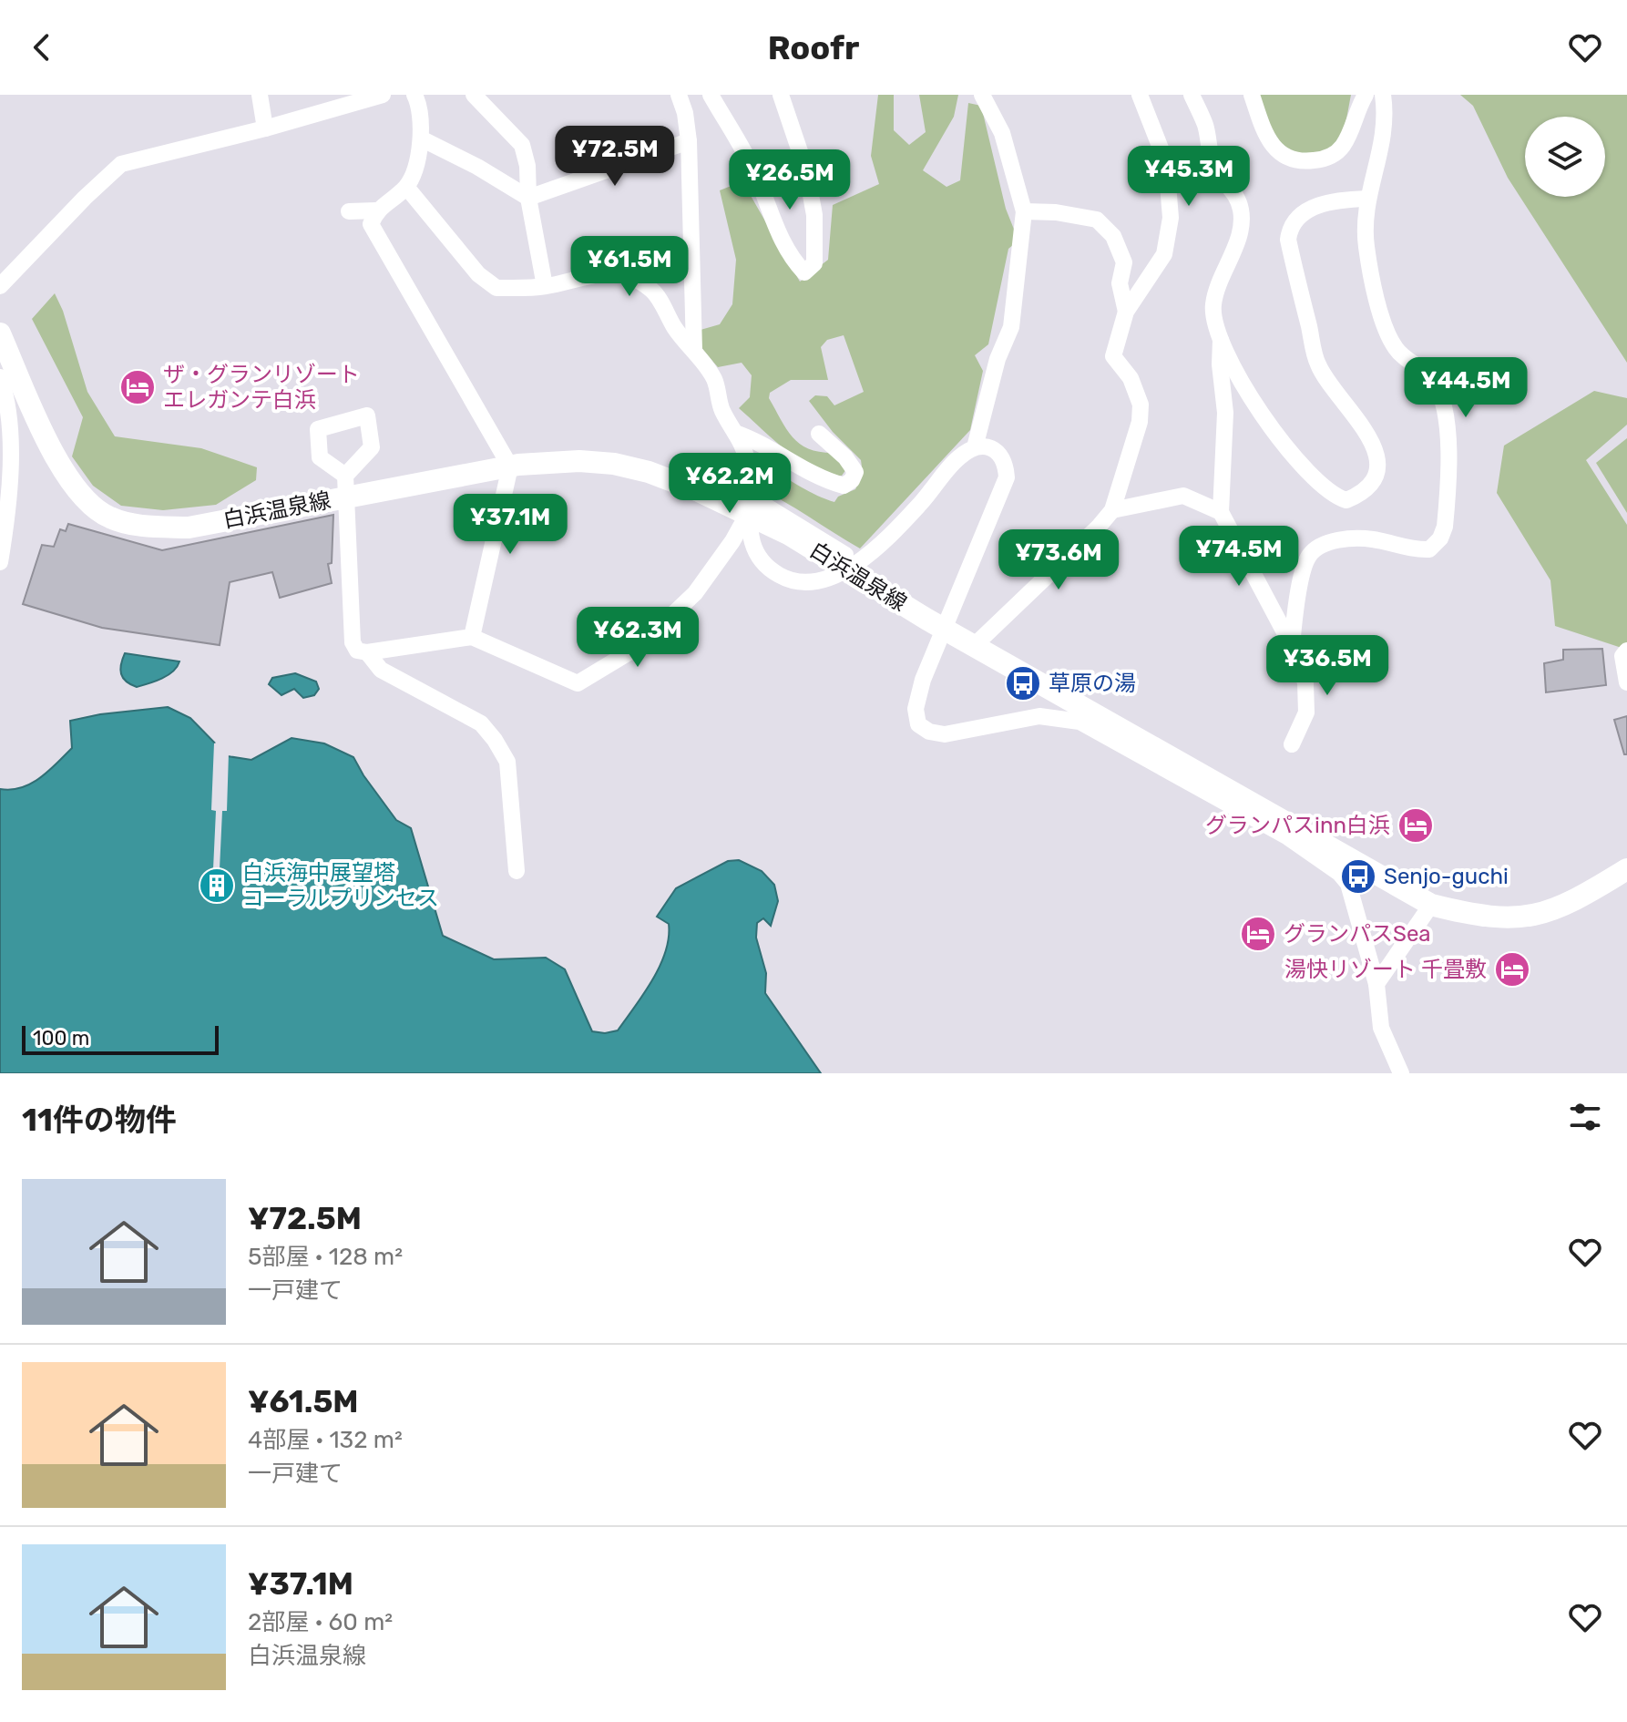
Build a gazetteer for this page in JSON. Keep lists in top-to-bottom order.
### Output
{
  "streets": {
    "main road": ["白浜温泉線"]
  },
  "places": {
    "hotel": [
      "ザ・グランリゾート エレガンテ白浜",
      "グランパスinn白浜",
      "グランパスSea",
      "湯快リゾート 千畳敷"
    ],
    "bus stop": ["草原の湯", "Senjo-guchi"],
    "building": ["白浜海中展望塔 コーラルプリンセス"]
  },
  "scale_bar": "100 m",
  "page": {
    "header": "Roofr",
    "price": [
      "¥72.5M",
      "¥45.3M",
      "¥26.5M",
      "¥61.5M",
      "¥44.5M",
      "¥62.2M",
      "¥37.1M",
      "¥74.5M",
      "¥73.6M",
      "¥62.3M",
      "¥36.5M"
    ],
    "scale": "100 m",
    "heading": "11件の物件",
    "list": [
      {
        "name": "¥72.5M",
        "note": "5部屋 · 128 m² · 一戸建て"
      },
      {
        "name": "¥61.5M",
        "note": "4部屋 · 132 m² · 一戸建て"
      },
      {
        "name": "¥37.1M",
        "note": "2部屋 · 60 m² · 白浜温泉線"
      }
    ]
  }
}
